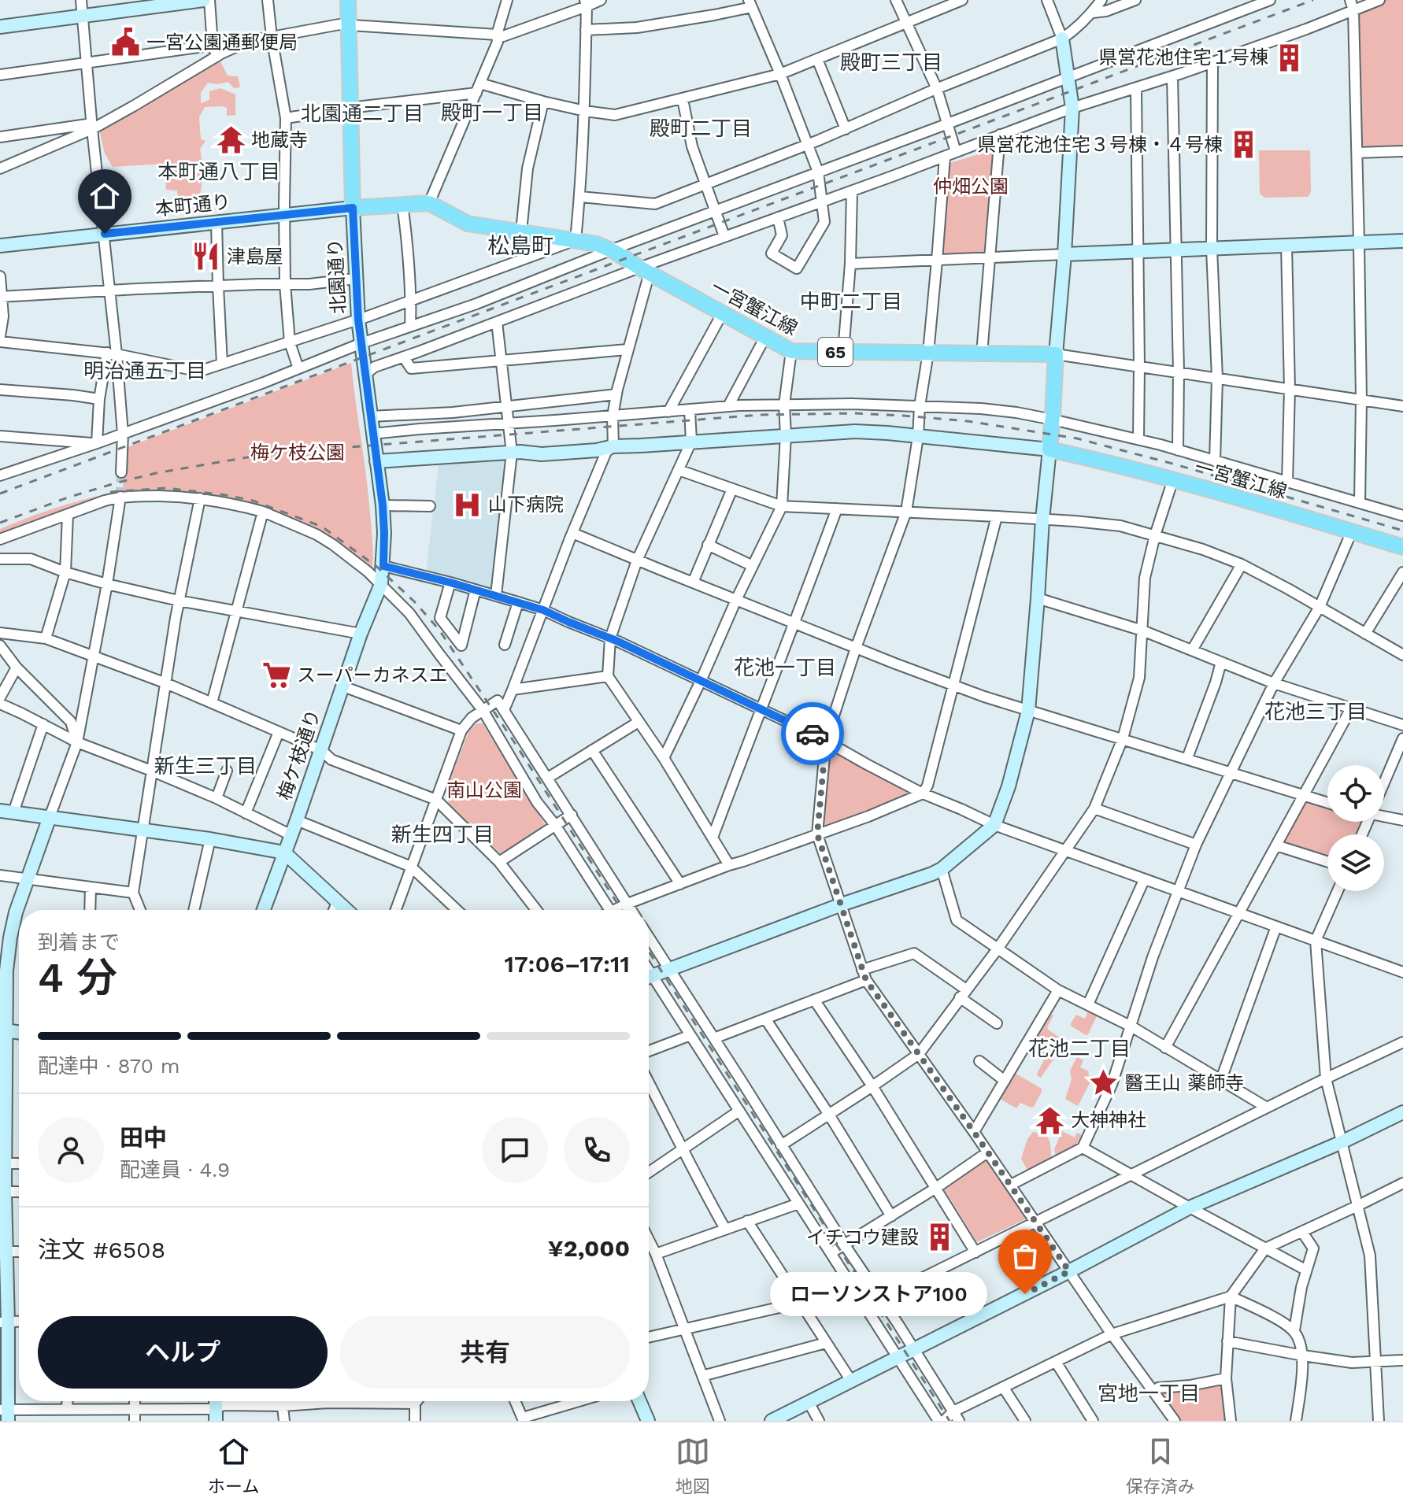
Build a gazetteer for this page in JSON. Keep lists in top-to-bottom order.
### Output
{
  "streets": {
    "main road": ["一宮蟹江線", "65"],
    "street": ["本町通り", "北園通り", "梅ケ枝通り"]
  },
  "crossings": [
    ["本町通り", "北園通り"],
    ["本町通り", "一宮蟹江線"],
    ["北園通り", "一宮蟹江線"],
    ["北園通り", "梅ケ枝通り"]
  ],
  "districts": [
    "殿町三丁目",
    "殿町一丁目",
    "北園通二丁目",
    "殿町二丁目",
    "本町通八丁目",
    "松島町",
    "中町二丁目",
    "明治通五丁目",
    "花池一丁目",
    "花池三丁目",
    "新生三丁目",
    "新生四丁目",
    "花池二丁目",
    "宮地一丁目"
  ],
  "parks": ["仲畑公園", "梅ケ枝公園", "南山公園"],
  "places": {
    "public building": ["一宮公園通郵便局"],
    "building": ["県営花池住宅１号棟", "県営花池住宅３号棟・４号棟", "イチコウ建設"],
    "temple": ["地蔵寺", "大神神社"],
    "restaurant": ["津島屋"],
    "hospital": ["山下病院"],
    "supermarket": ["スーパーカネスエ"],
    "place": ["醫王山 薬師寺"],
    "other": ["ローソンストア100"]
  },
  "page": {
    "heading": ["4 分", "到着まで", "17:06–17:11"],
    "panel": [
      "田中",
      "配達員 · 4.9",
      "注文 #6508",
      "¥2,000"
    ],
    "bar": "配達中 · 870 m",
    "bubble": "ローソンストア100",
    "buttons": ["ヘルプ", "共有"],
    "tabs": ["ホーム", "地図", "保存済み"]
  }
}
